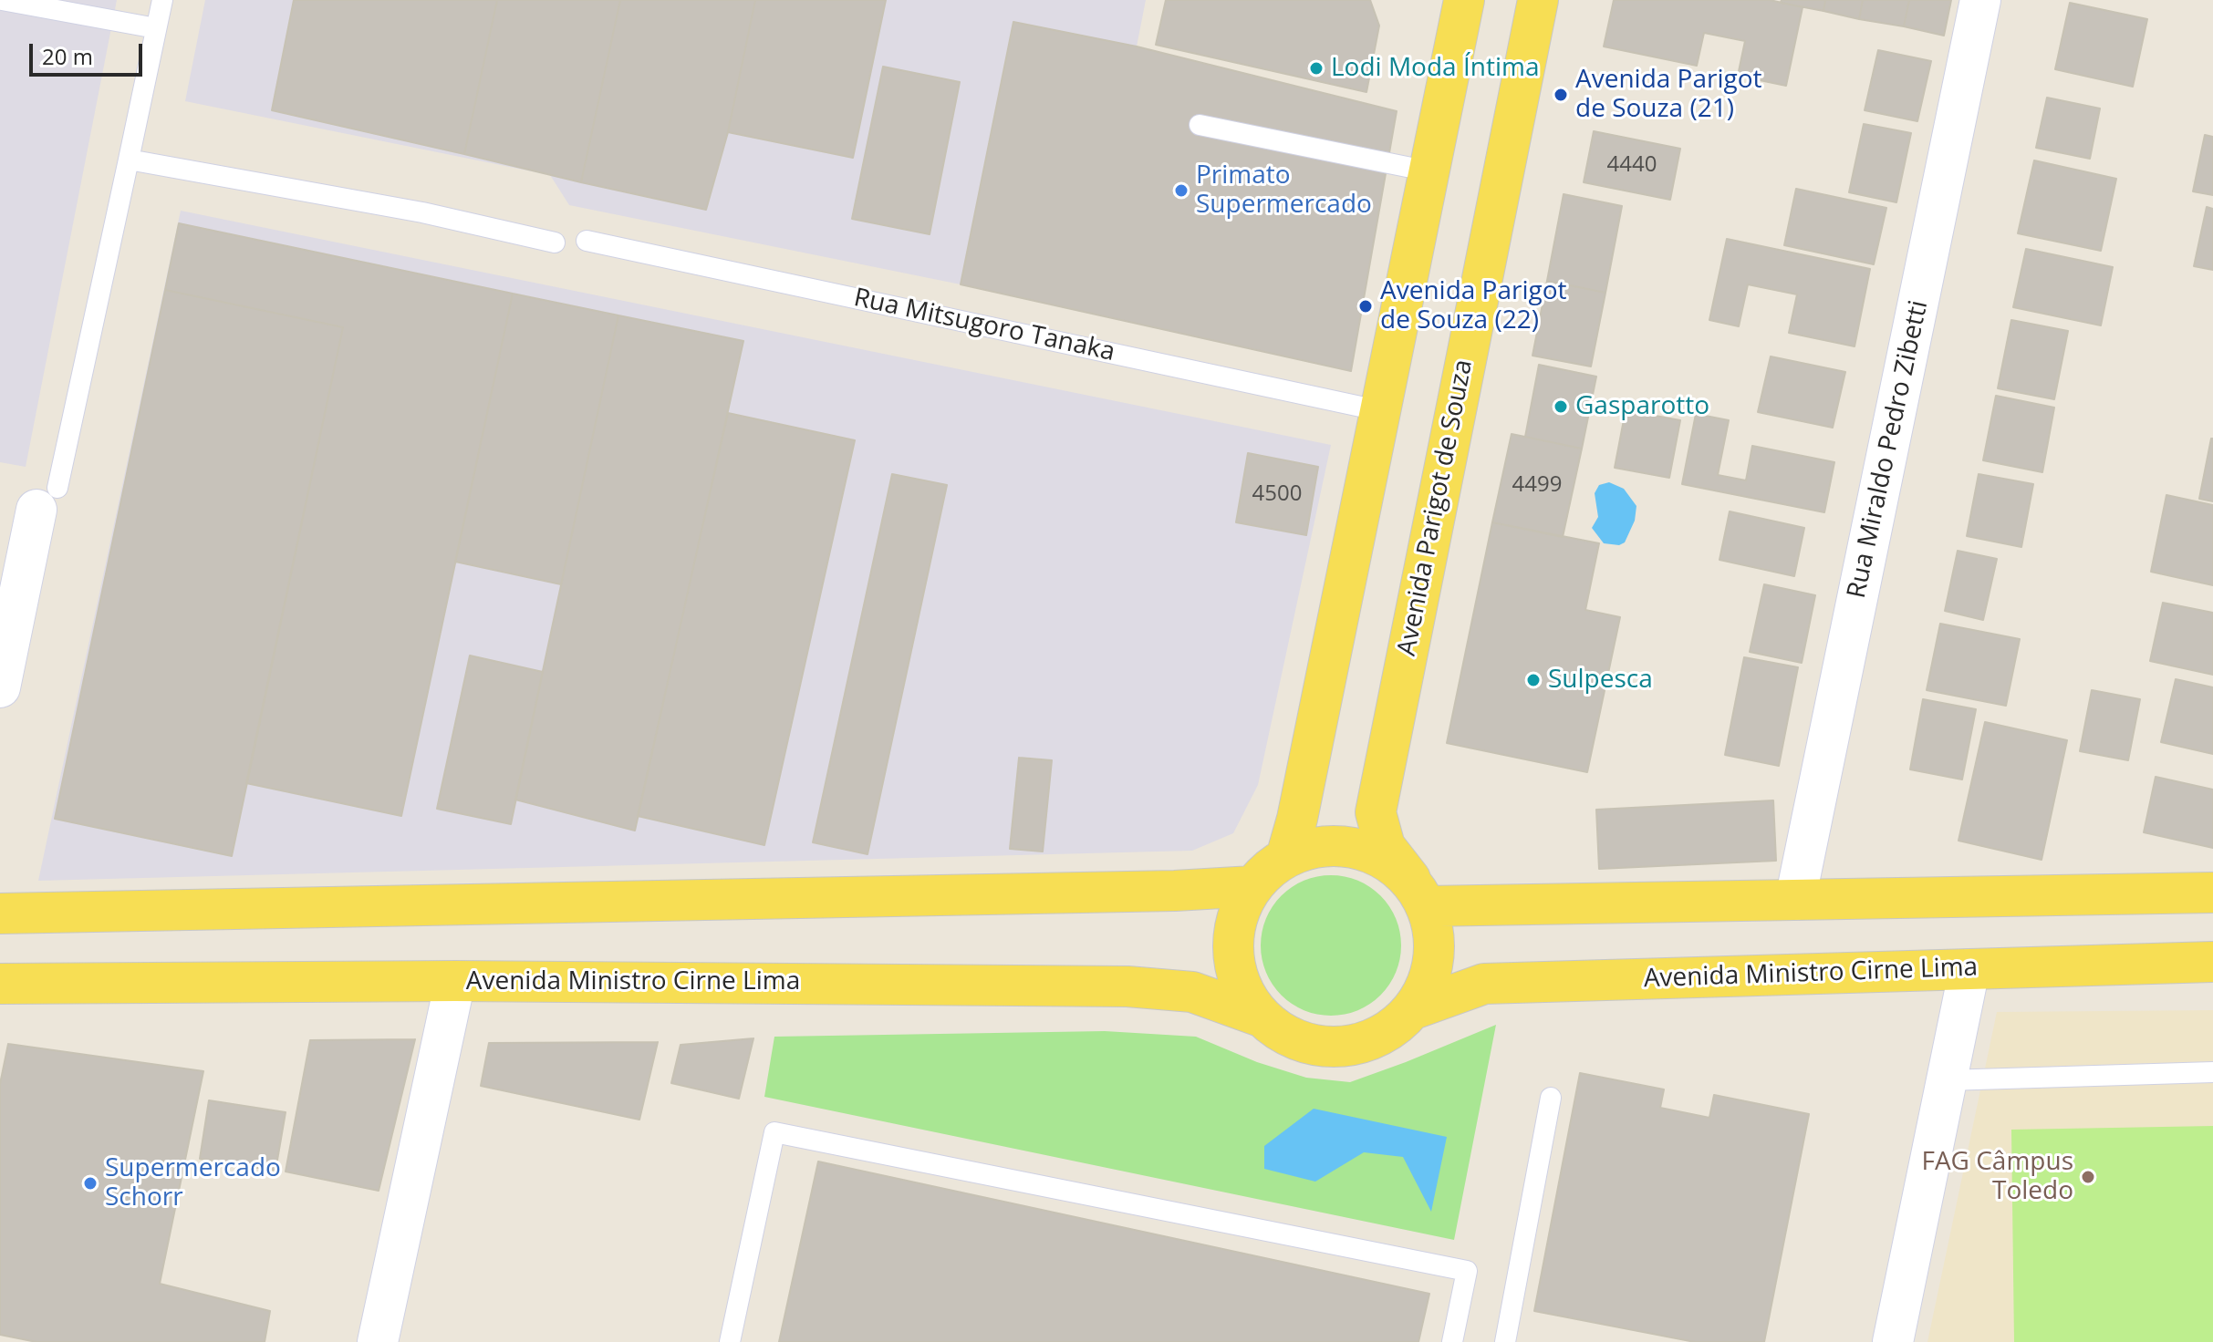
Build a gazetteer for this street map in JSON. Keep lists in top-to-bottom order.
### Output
{
  "streets": {
    "main road": ["Avenida Parigot de Souza", "Avenida Ministro Cirne Lima"],
    "street": ["Rua Miraldo Pedro Zibetti"],
    "lane": ["Rua Mitsugoro Tanaka"]
  },
  "crossings": [
    ["Avenida Parigot de Souza", "Avenida Ministro Cirne Lima"]
  ],
  "places": [
    "Lodi Moda Íntima",
    "Avenida Parigot de Souza (21)",
    "Primato Supermercado",
    "Avenida Parigot de Souza (22)",
    "Gasparotto",
    "Sulpesca",
    "FAG Câmpus Toledo",
    "Supermercado Schorr"
  ],
  "house_numbers": ["4440", "4499", "4500"],
  "scale_bar": "20 m"
}
